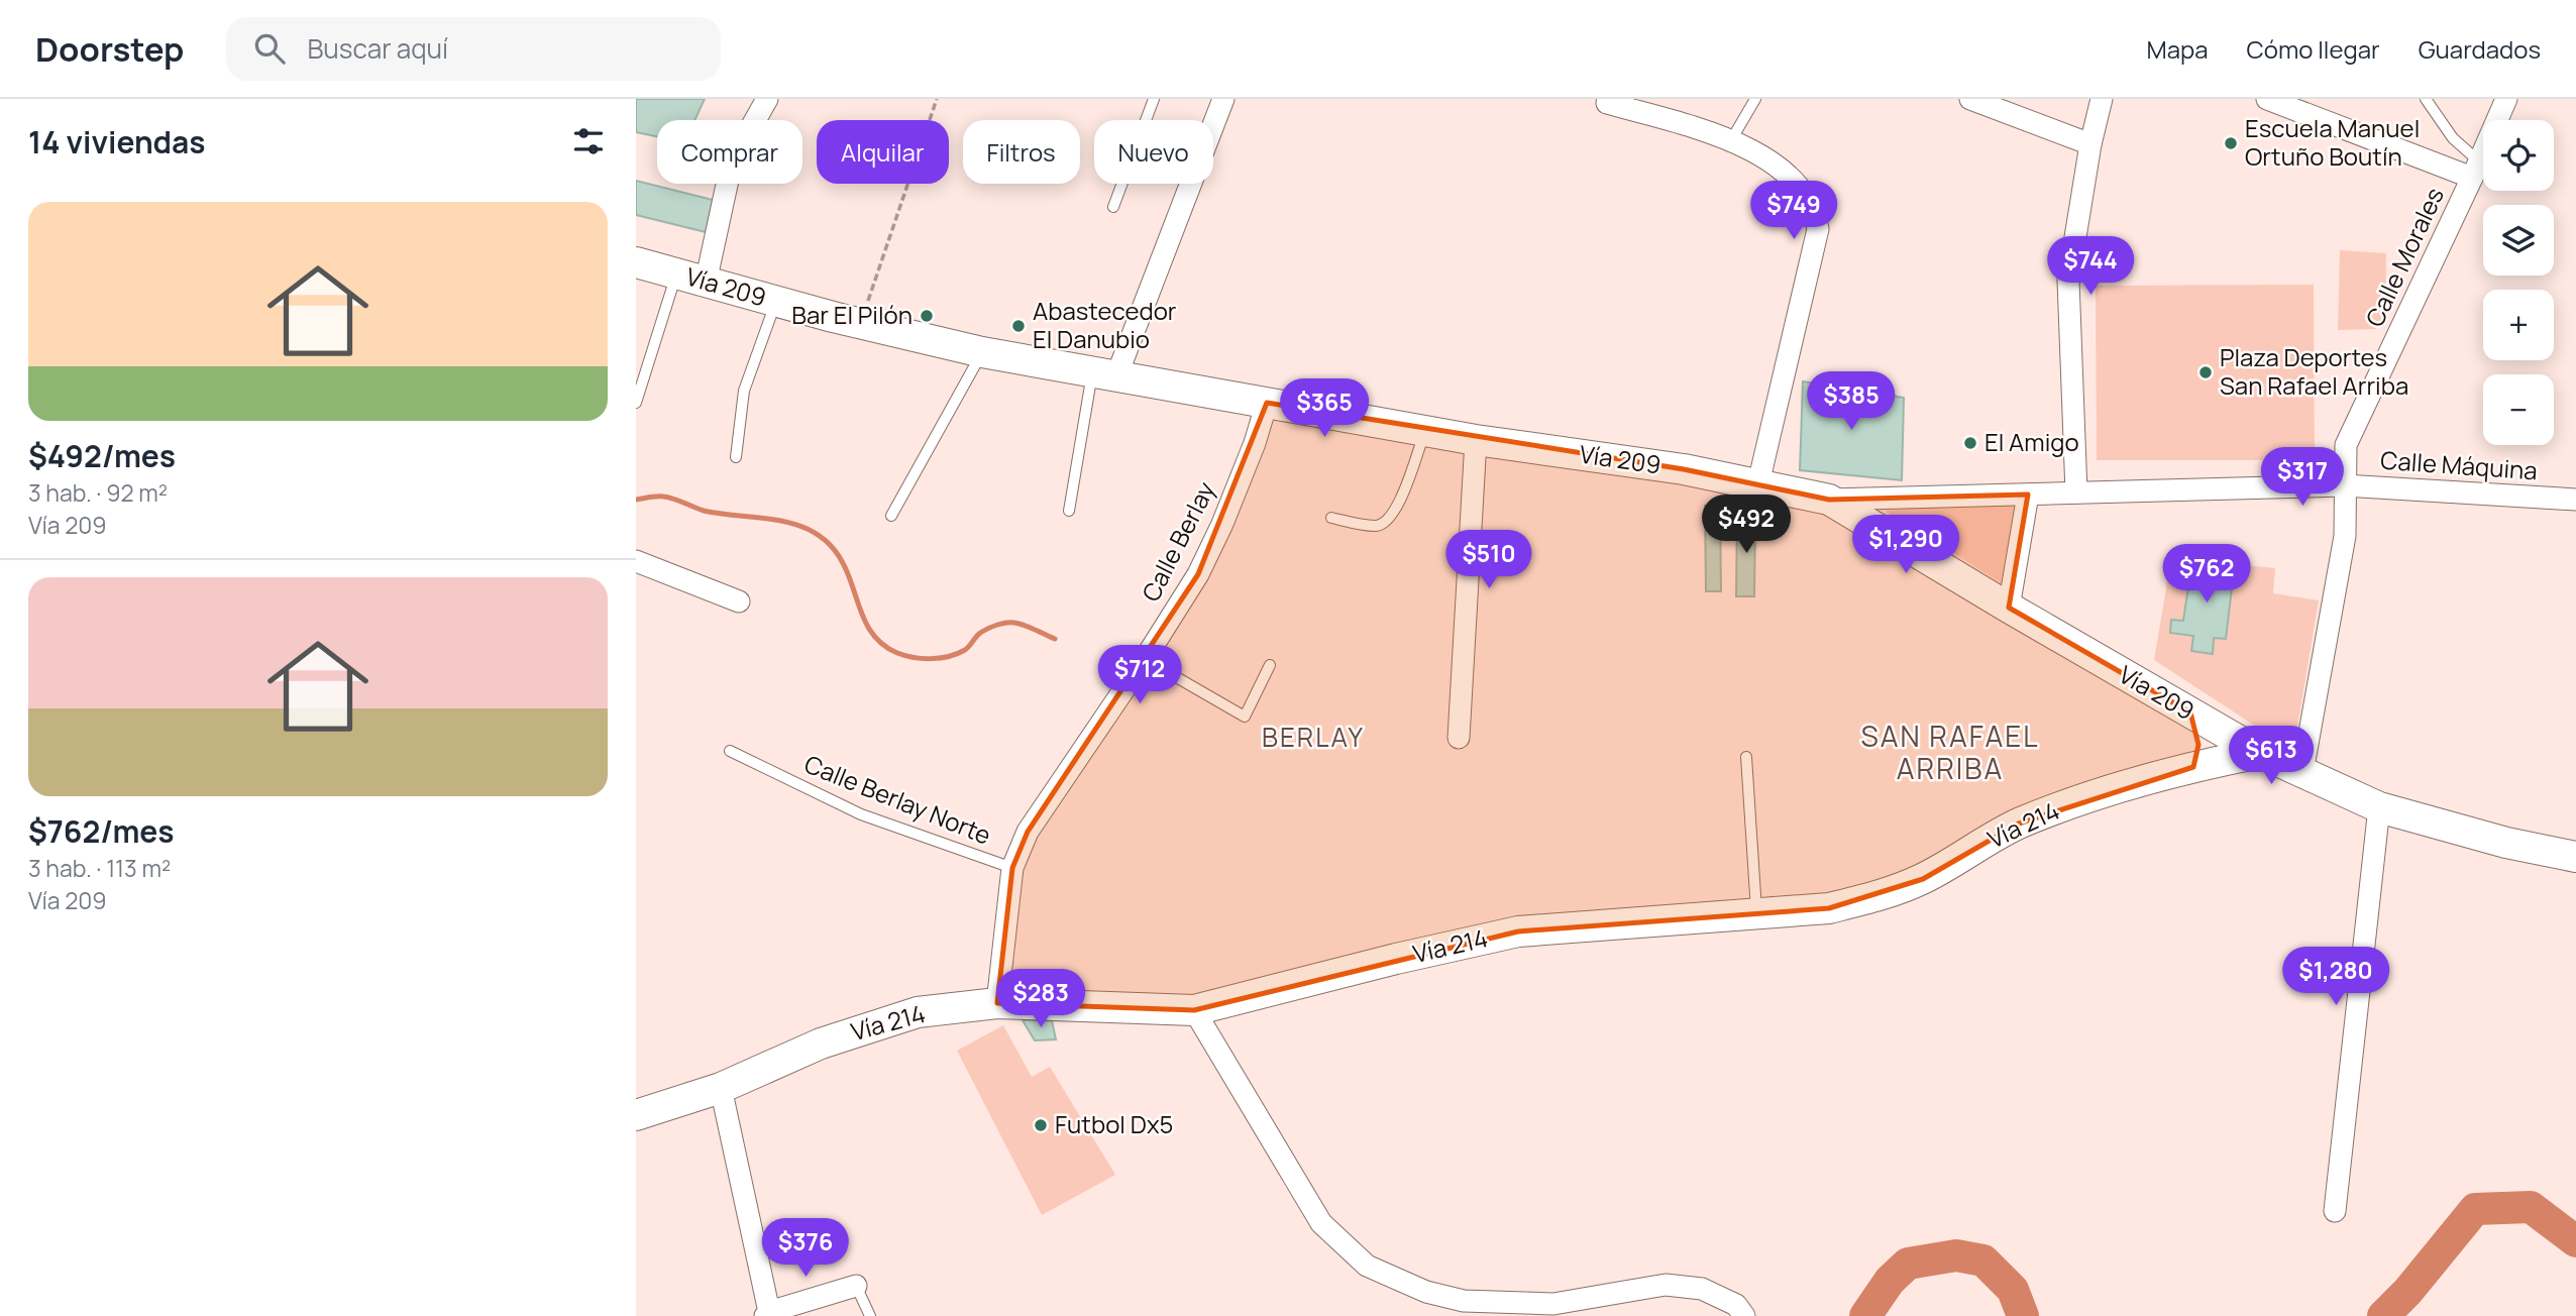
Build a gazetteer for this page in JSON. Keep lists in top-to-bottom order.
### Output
{
  "streets": {
    "main road": ["Vía 209", "Vía 214"],
    "street": ["Calle Morales", "Calle Máquina", "Calle Berlay"],
    "lane": ["Calle Berlay Norte"]
  },
  "crossings": [
    ["Calle Morales", "Vía 209"],
    ["Calle Morales", "Calle Máquina"],
    ["Vía 209", "Calle Máquina"],
    ["Vía 209", "Calle Berlay"],
    ["Vía 209", "Vía 214"],
    ["Calle Berlay", "Calle Berlay Norte"],
    ["Calle Berlay", "Vía 214"]
  ],
  "districts": ["SAN RAFAEL ARRIBA", "BERLAY"],
  "places": [
    "Escuela Manuel Ortuño Boutín",
    "Bar El Pilón",
    "Abastecedor El Danubio",
    "Plaza Deportes San Rafael Arriba",
    "El Amigo",
    "Futbol Dx5"
  ],
  "page": {
    "header": "Doorstep",
    "search": "Buscar aquí",
    "nav": ["Mapa", "Cómo llegar", "Guardados"],
    "heading": "14 viviendas",
    "map_buttons": ["+", "−"],
    "chip": [
      "Comprar",
      "Alquilar",
      "Filtros",
      "Nuevo"
    ],
    "price": [
      "$749",
      "$744",
      "$385",
      "$365",
      "$317",
      "$492",
      "$1,290",
      "$510",
      "$762",
      "$712",
      "$613",
      "$1,280",
      "$283",
      "$376"
    ],
    "list": [
      {
        "name": "$492/mes",
        "note": "3 hab. · 92 m² · Vía 209"
      },
      {
        "name": "$762/mes",
        "note": "3 hab. · 113 m² · Vía 209"
      }
    ]
  }
}
